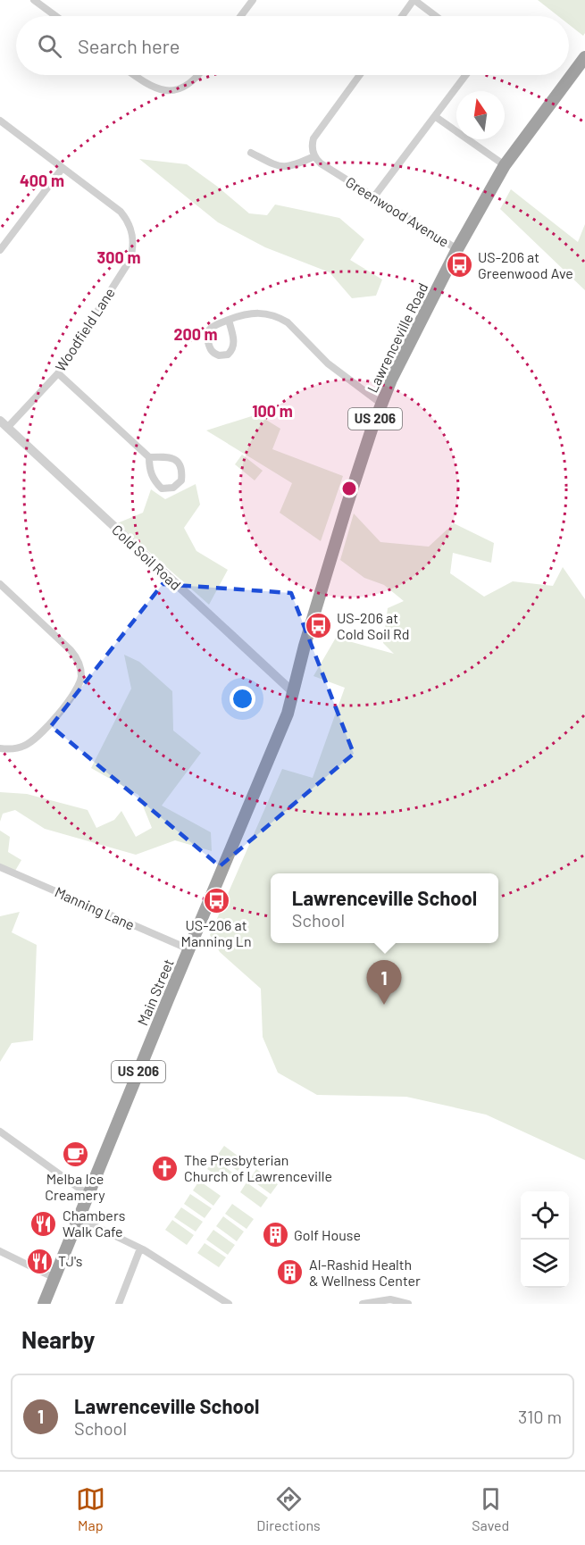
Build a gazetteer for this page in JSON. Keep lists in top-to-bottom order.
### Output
{
  "streets": {
    "highway": ["Lawrenceville Road", "US 206", "Main Street"],
    "street": [
      "Greenwood Avenue",
      "Woodfield Lane",
      "Cold Soil Road",
      "Manning Lane"
    ]
  },
  "crossings": [
    ["Greenwood Avenue", "Lawrenceville Road"],
    ["Woodfield Lane", "Cold Soil Road"],
    ["Lawrenceville Road", "Cold Soil Road"],
    ["Lawrenceville Road", "Main Street"],
    ["Cold Soil Road", "Main Street"],
    ["Manning Lane", "Main Street"]
  ],
  "places": {
    "bus stop": ["US-206 at Greenwood Ave", "US-206 at Cold Soil Rd", "US-206 at Manning Ln"],
    "cafe": ["Melba Ice Creamery"],
    "church": ["The Presbyterian Church of Lawrenceville"],
    "restaurant": ["Chambers Walk Cafe", "TJ's"],
    "building": ["Golf House", "Al-Rashid Health & Wellness Center"]
  },
  "north": "top",
  "page": {
    "search": "Search here",
    "popup": ["Lawrenceville School", "School"],
    "pins": "1",
    "heading": "Nearby",
    "list": [
      {
        "mark": "1",
        "name": "Lawrenceville School",
        "note": "School",
        "value": "310 m"
      }
    ],
    "nav": ["Map", "Directions", "Saved"]
  },
  "rings": [
    "400 m",
    "300 m",
    "200 m",
    "100 m"
  ]
}
